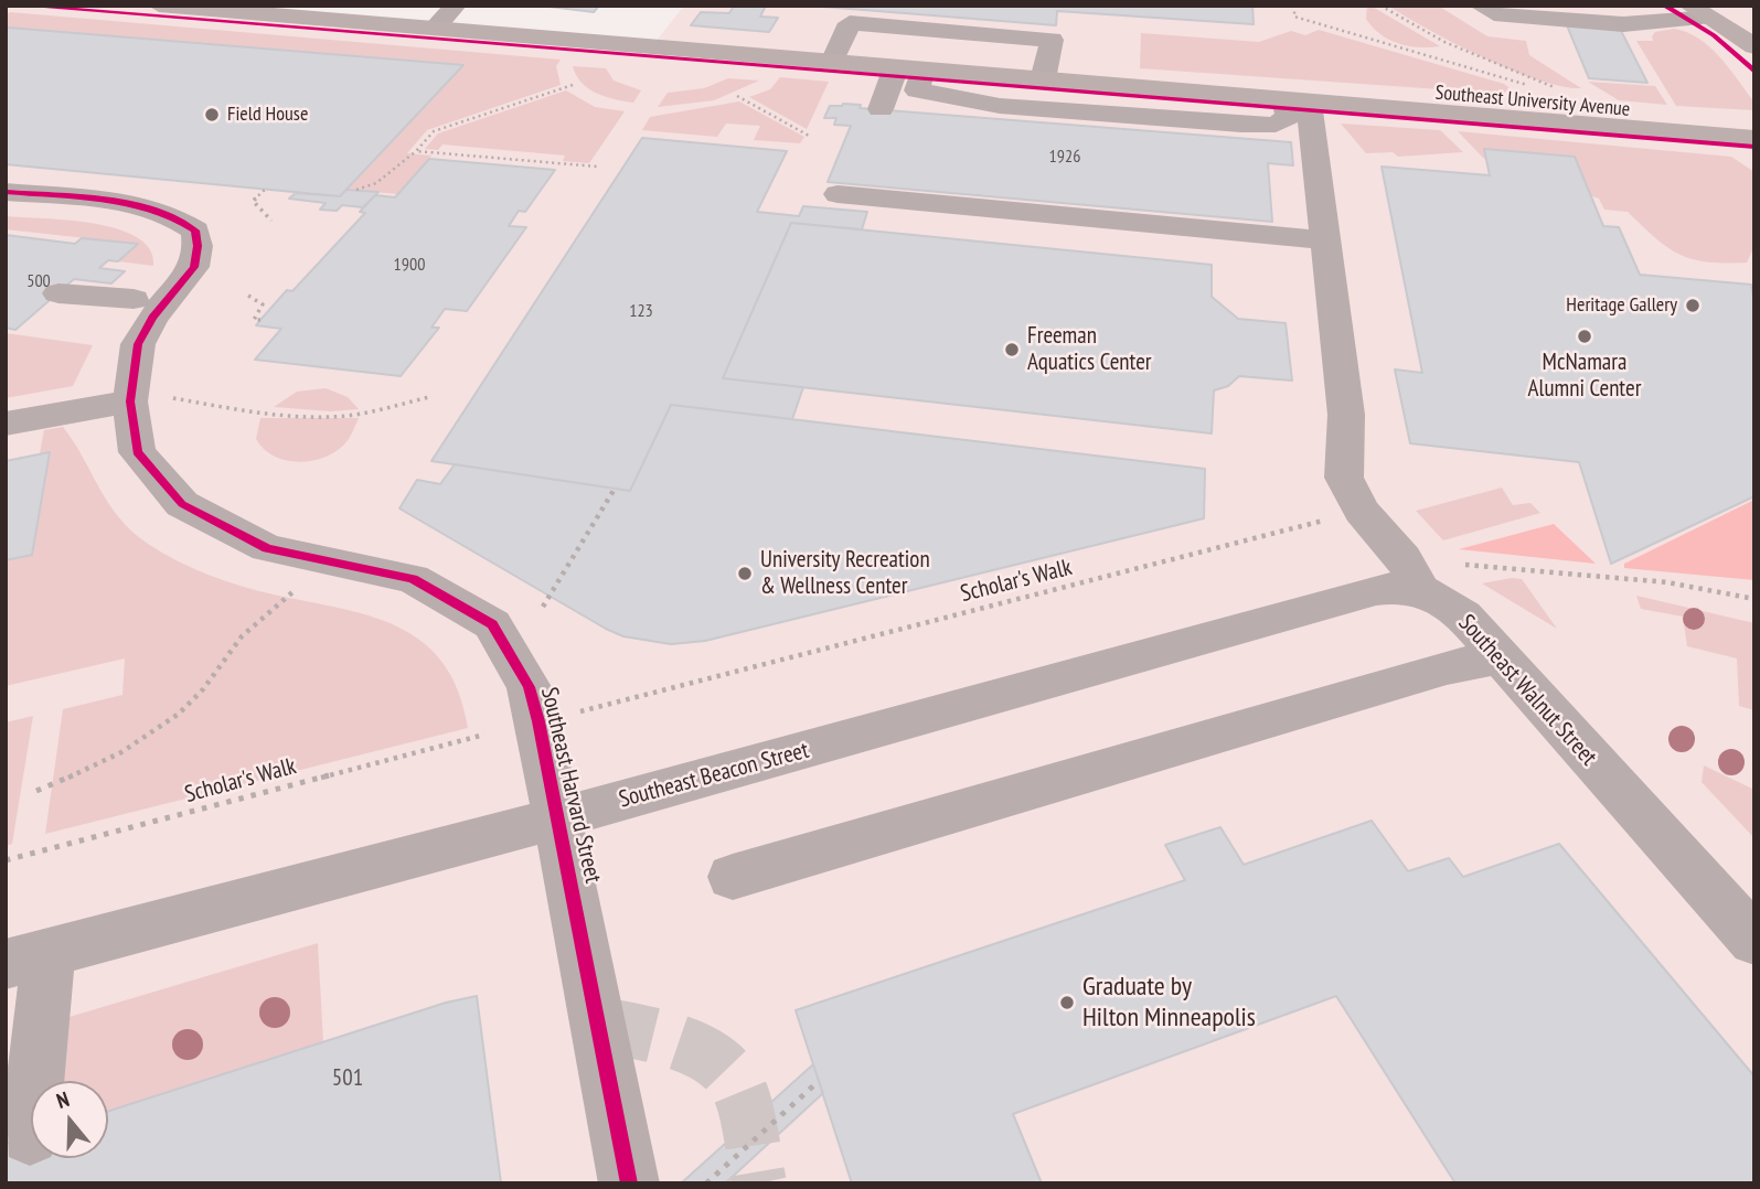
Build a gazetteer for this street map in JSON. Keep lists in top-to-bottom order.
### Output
{
  "streets": {
    "main road": ["Southeast University Avenue"],
    "street": ["Southeast Walnut Street", "Southeast Beacon Street", "Southeast Harvard Street"],
    "path": ["Scholar's Walk"]
  },
  "crossings": [
    ["Southeast Walnut Street", "Southeast Beacon Street"],
    ["Southeast Beacon Street", "Southeast Harvard Street"]
  ],
  "places": [
    "Field House",
    "Heritage Gallery",
    "McNamara Alumni Center",
    "Freeman Aquatics Center",
    "University Recreation & Wellness Center",
    "Graduate by Hilton Minneapolis"
  ],
  "house_numbers": [
    "1926",
    "1900",
    "500",
    "123",
    "501"
  ],
  "north": "top"
}
